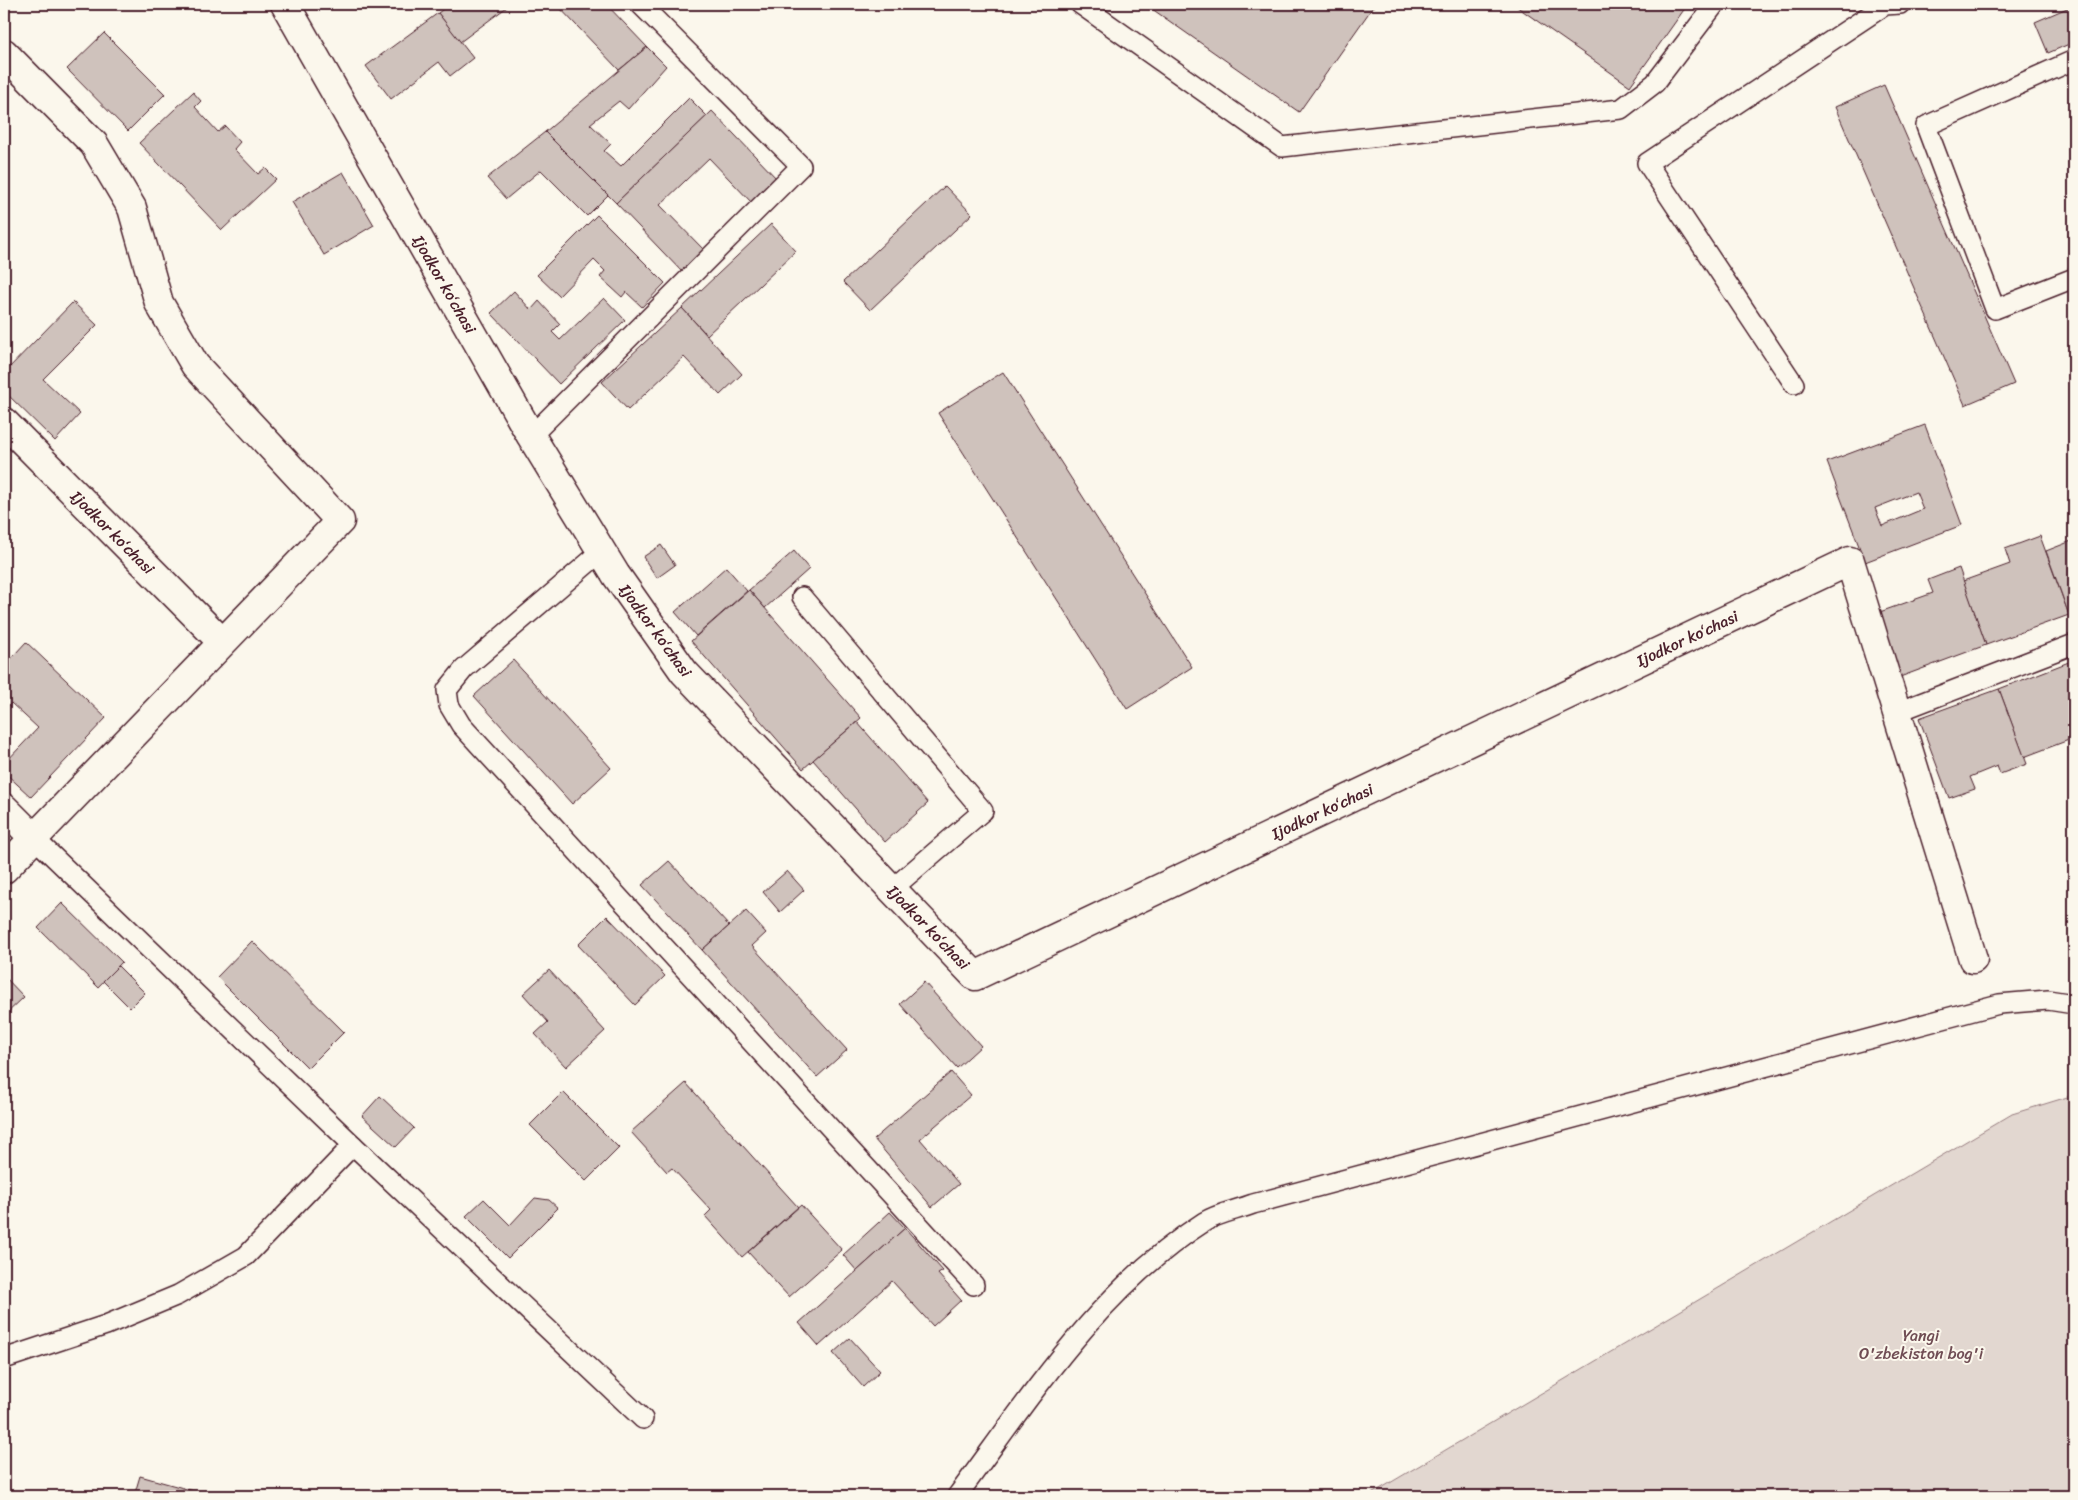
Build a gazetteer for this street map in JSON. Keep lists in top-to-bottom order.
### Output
{
  "streets": {
    "street": ["Ijodkor koʻchasi"]
  },
  "parks": ["Yangi O'zbekiston bog'i"]
}
